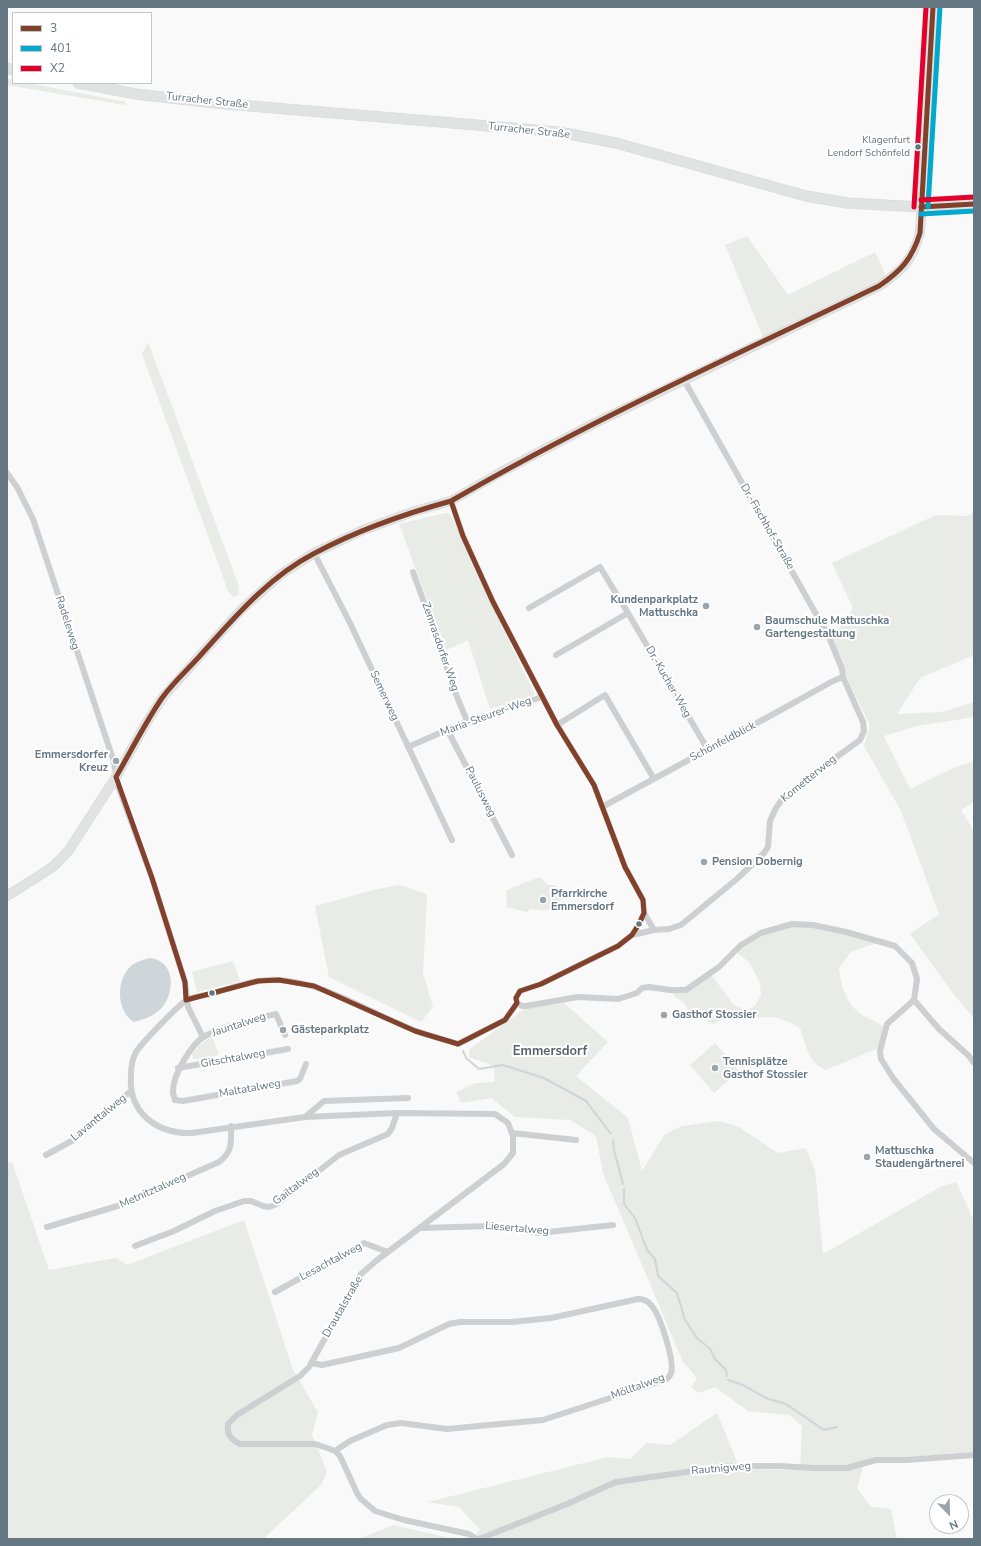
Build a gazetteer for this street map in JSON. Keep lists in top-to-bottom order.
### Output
{
  "streets": {
    "main road": ["Turracher Straße"],
    "street": [
      "Dr.-Fischhof-Straße",
      "Radeleweg",
      "Zemrasdorfer Weg",
      "Dr.-Kucher-Weg",
      "Semerweg",
      "Maria-Steurer-Weg",
      "Schönfeldblick",
      "Kometterweg",
      "Paulusweg",
      "Jauntalweg",
      "Gitschtalweg",
      "Maltatalweg",
      "Lavanttalweg",
      "Gailtalweg",
      "Metnitztalweg",
      "Liesertalweg",
      "Lesachtalweg",
      "Drautalstraße",
      "Mölltalweg",
      "Rautnigweg"
    ]
  },
  "crossings": [
    ["Dr.-Fischhof-Straße", "Schönfeldblick"],
    ["Dr.-Fischhof-Straße", "Kometterweg"],
    ["Zemrasdorfer Weg", "Maria-Steurer-Weg"],
    ["Dr.-Kucher-Weg", "Schönfeldblick"],
    ["Semerweg", "Maria-Steurer-Weg"],
    ["Maria-Steurer-Weg", "Paulusweg"],
    ["Schönfeldblick", "Kometterweg"],
    ["Gitschtalweg", "Maltatalweg"],
    ["Liesertalweg", "Drautalstraße"],
    ["Lesachtalweg", "Drautalstraße"],
    ["Drautalstraße", "Mölltalweg"]
  ],
  "districts": ["Emmersdorf"],
  "places": [
    "Klagenfurt Lendorf Schönfeld",
    "Kundenparkplatz Mattuschka",
    "Baumschule Mattuschka Gartengestaltung",
    "Emmersdorfer Kreuz",
    "Pension Dobernig",
    "Pfarrkirche Emmersdorf",
    "Gasthof Stossier",
    "Gästeparkplatz",
    "Tennisplätze Gasthof Stossier",
    "Mattuschka Staudengärtnerei"
  ],
  "lines": ["transit line 3", "transit line 401", "transit line X2"],
  "legend": ["3", "401", "X2"],
  "north": "bottom right"
}
